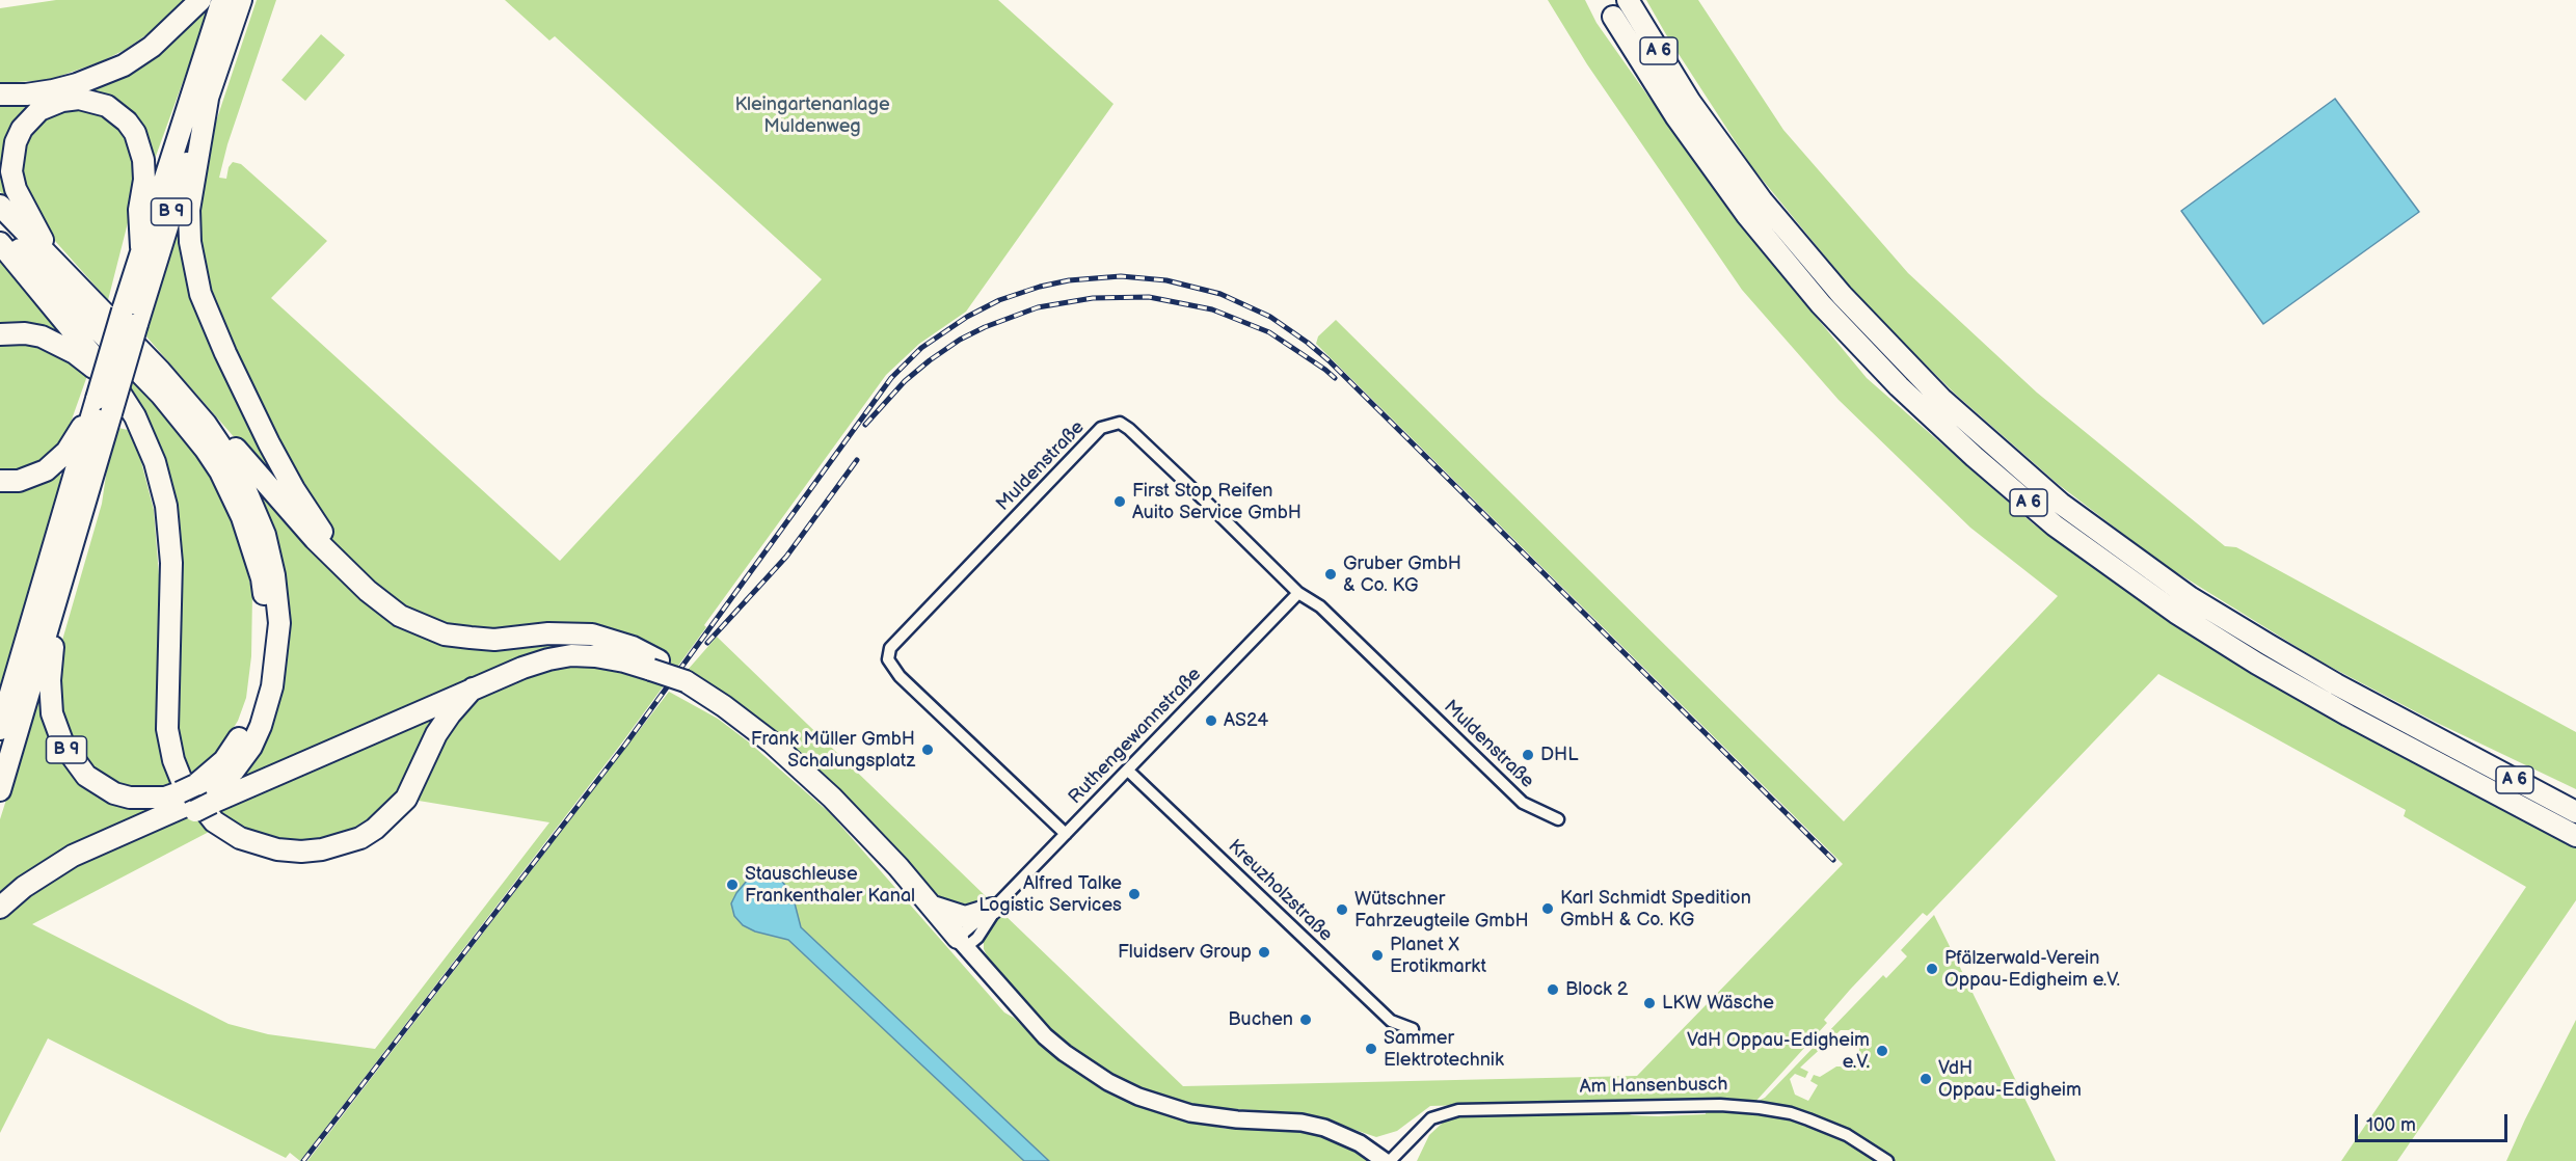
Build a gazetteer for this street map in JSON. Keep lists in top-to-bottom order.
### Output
{
  "streets": {
    "highway": ["A 6", "B 9"],
    "street": [
      "Muldenstraße",
      "Ruthengewannstraße",
      "Kreuzholzstraße",
      "Am Hansenbusch"
    ]
  },
  "crossings": [
    ["Muldenstraße", "Ruthengewannstraße"],
    ["Ruthengewannstraße", "Kreuzholzstraße"]
  ],
  "parks": ["Kleingartenanlage Muldenweg"],
  "places": [
    "First Stop Reifen Auito Service GmbH",
    "Gruber GmbH & Co. KG",
    "AS24",
    "Frank Müller GmbH Schalungsplatz",
    "DHL",
    "Stauschleuse Frankenthaler Kanal",
    "Alfred Talke Logistic Services",
    "Karl Schmidt Spedition GmbH & Co. KG",
    "Wütschner Fahrzeugteile GmbH",
    "Fluidserv Group",
    "Planet X Erotikmarkt",
    "Pfälzerwald-Verein Oppau-Edigheim e.V.",
    "Block 2",
    "LKW Wäsche",
    "Buchen",
    "Sammer Elektrotechnik",
    "VdH Oppau-Edigheim e.V.",
    "VdH Oppau-Edigheim"
  ],
  "scale_bar": "100 m"
}
